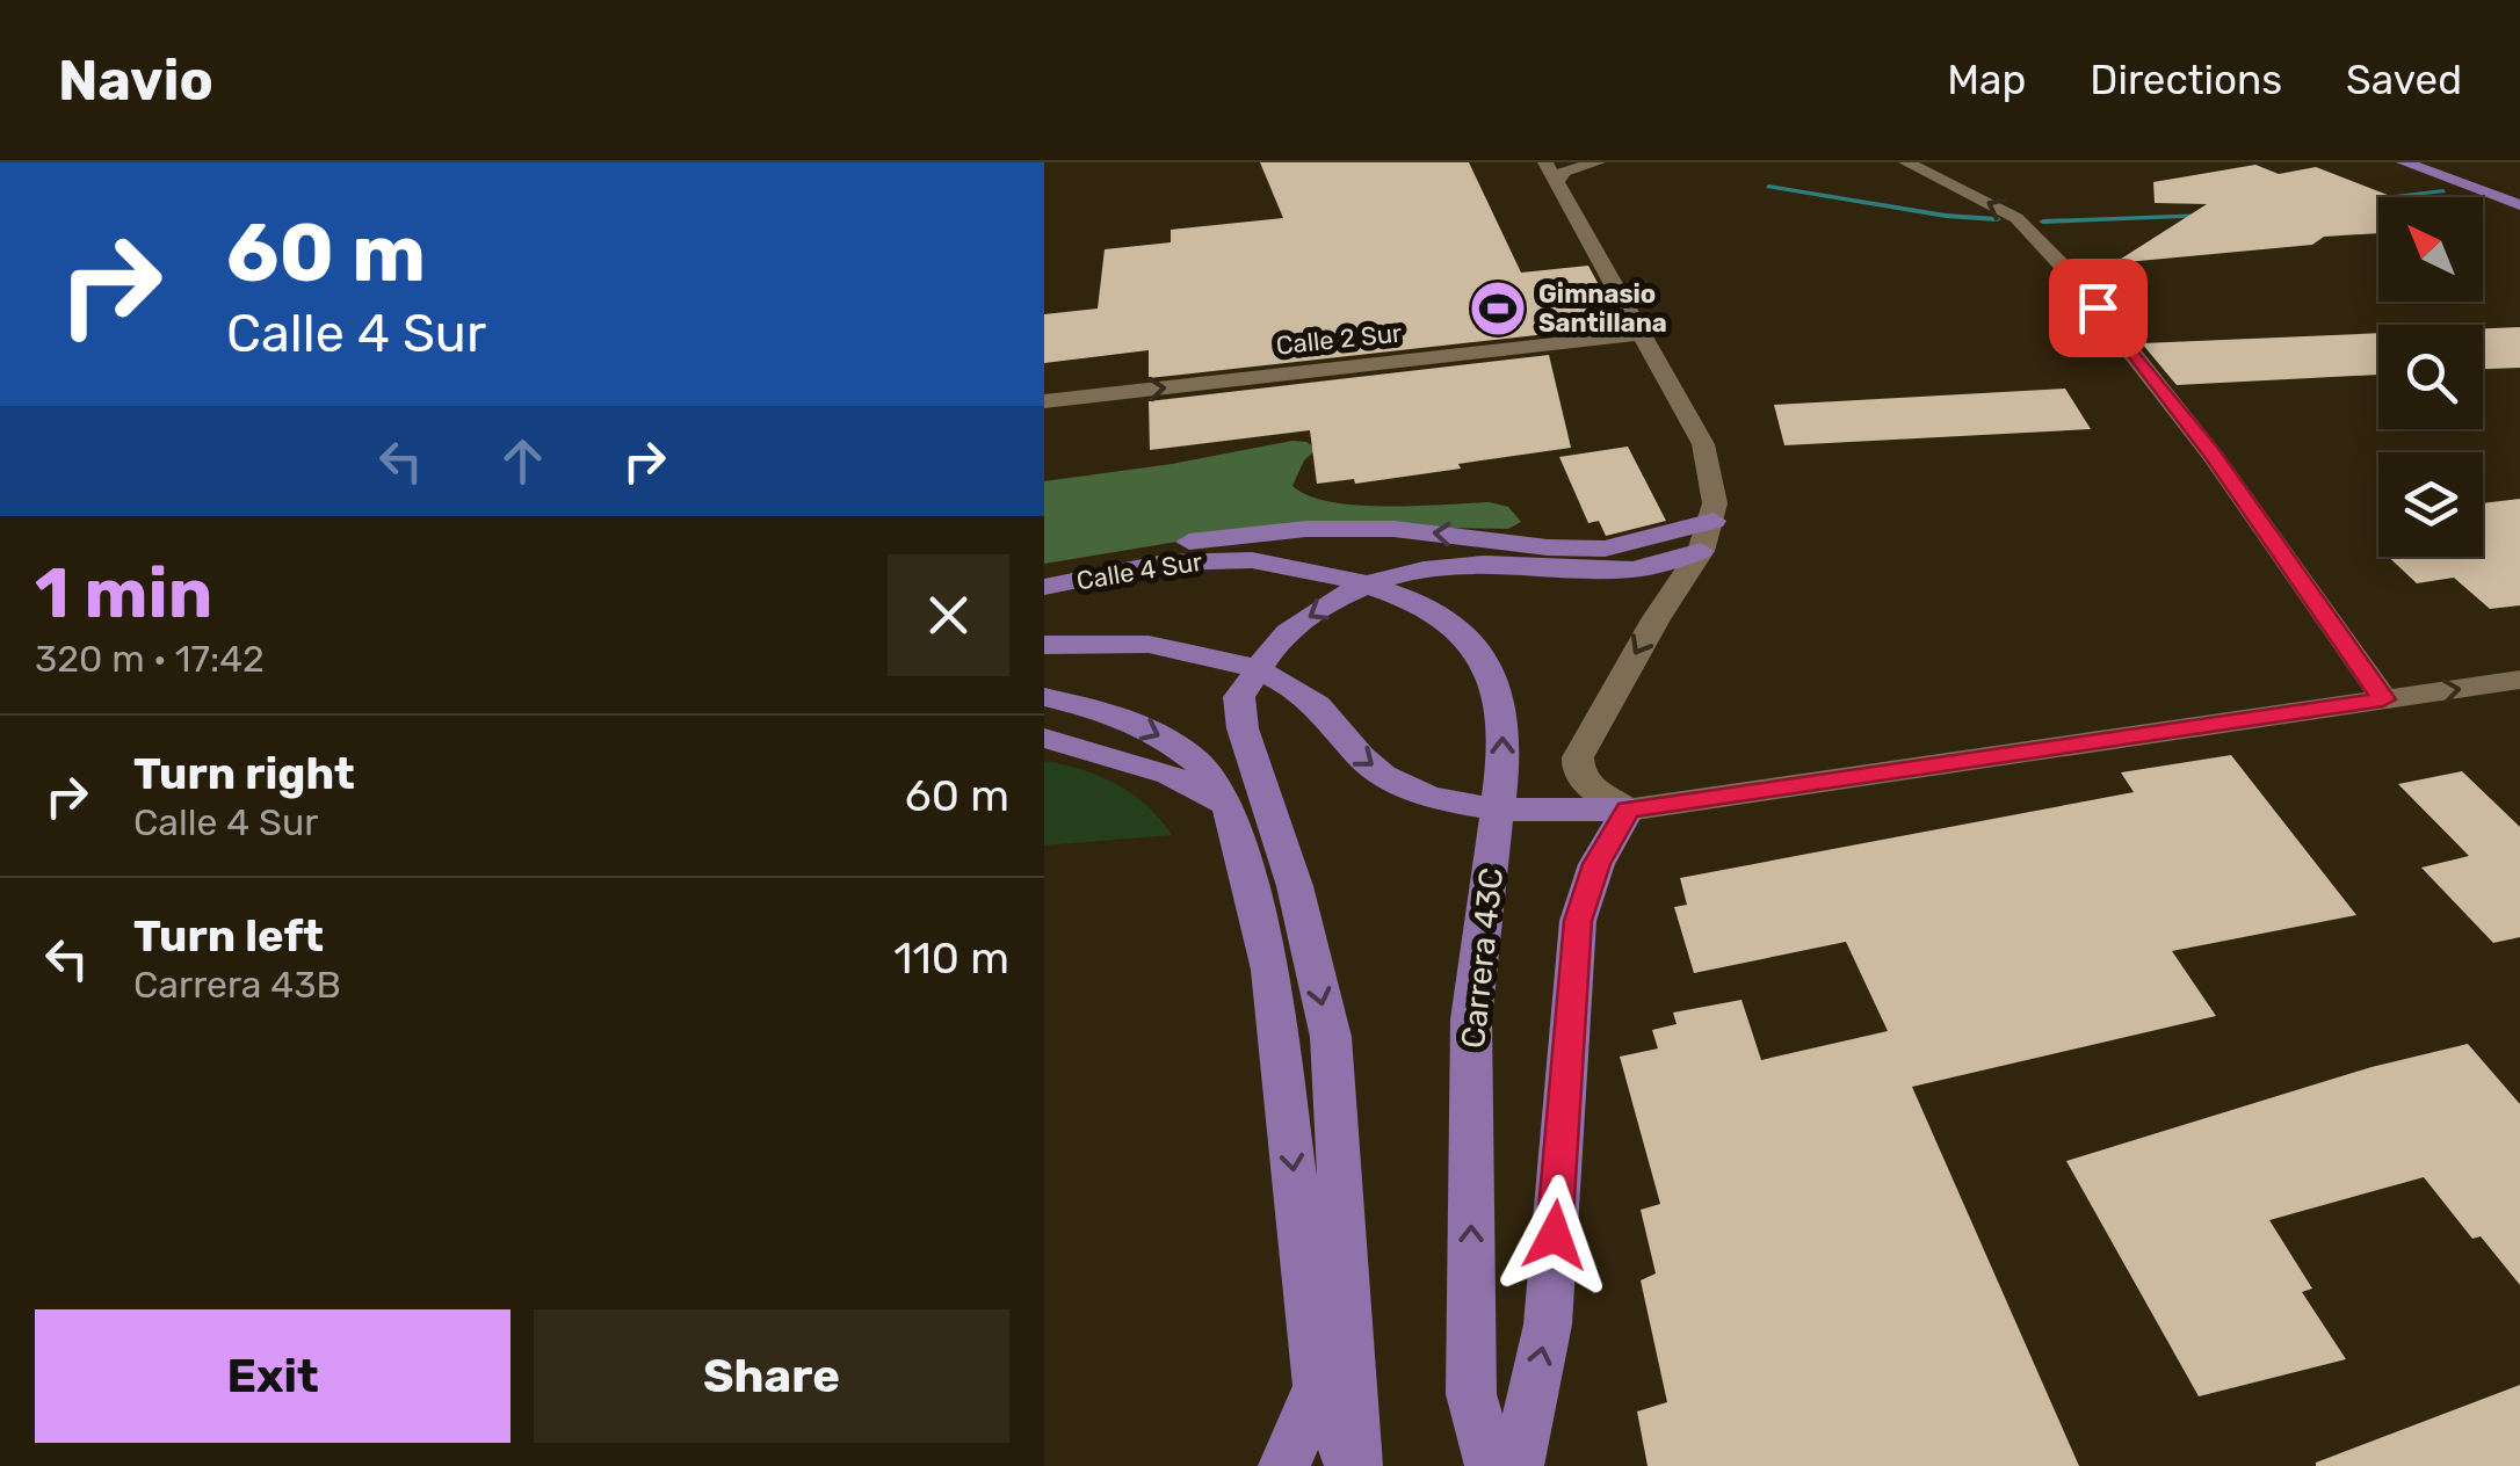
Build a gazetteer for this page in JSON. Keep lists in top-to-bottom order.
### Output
{
  "streets": {
    "main road": ["Calle 4 Sur", "Carrera 43C"],
    "street": ["Calle 2 Sur"]
  },
  "crossings": [
    ["Calle 4 Sur", "Carrera 43C"]
  ],
  "one_way": ["Calle 2 Sur"],
  "places": {
    "sports": ["Gimnasio Santillana"]
  },
  "north": "top left",
  "page": {
    "header": "Navio",
    "nav": ["Map", "Directions", "Saved"],
    "turn": ["60 m", "Calle 4 Sur"],
    "heading": ["1 min", "320 m · 17:42"],
    "list": [
      {
        "name": "Turn right",
        "note": "Calle 4 Sur",
        "value": "60 m"
      },
      {
        "name": "Turn left",
        "note": "Carrera 43B",
        "value": "110 m"
      }
    ],
    "buttons": ["Exit", "Share"]
  }
}
